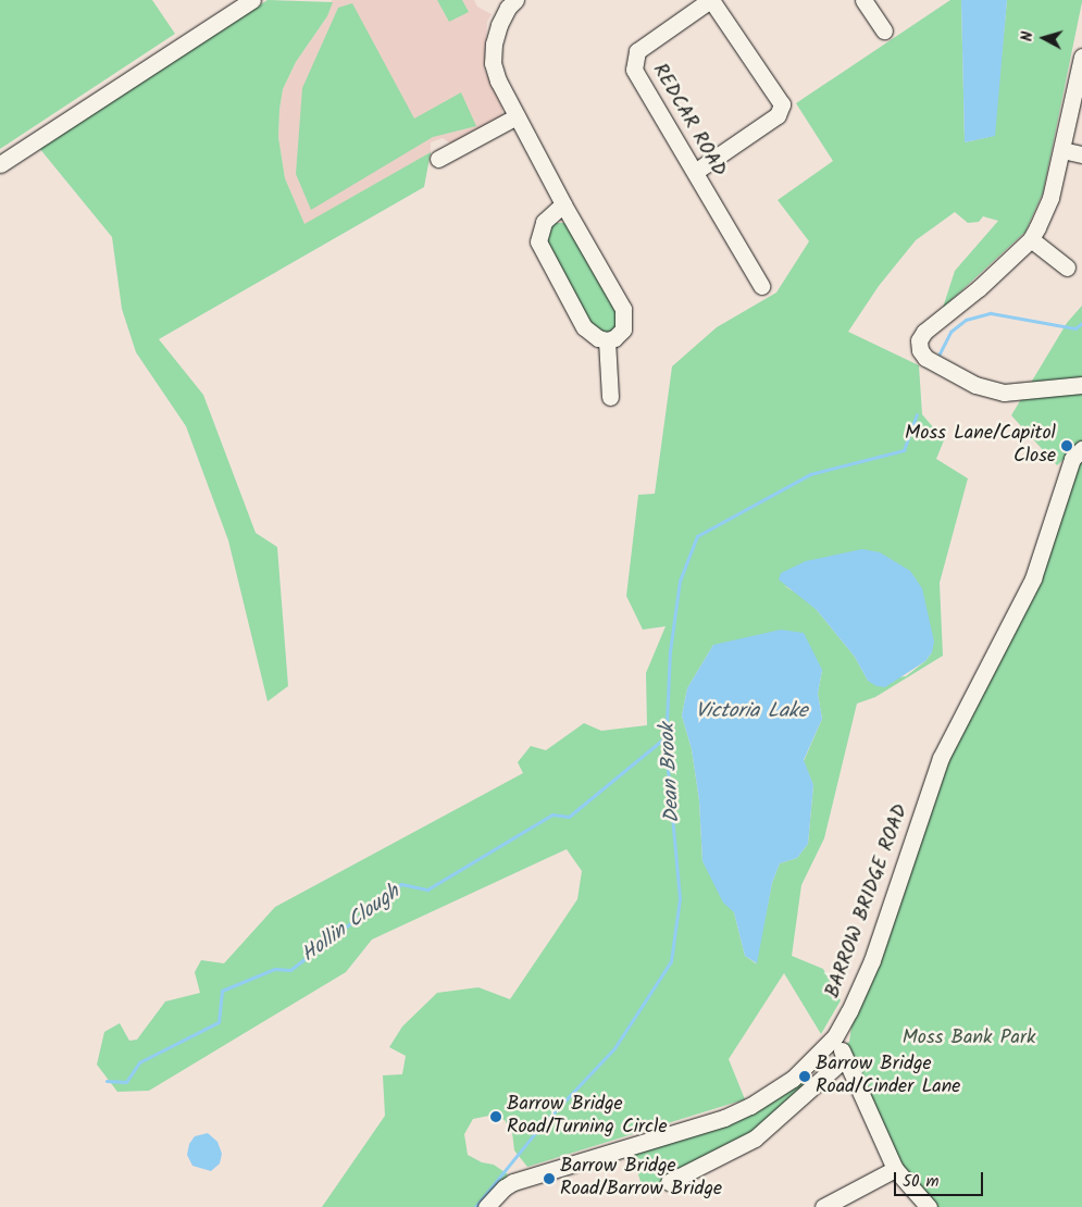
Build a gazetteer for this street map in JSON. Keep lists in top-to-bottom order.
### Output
{
  "streets": {
    "street": ["REDCAR ROAD", "BARROW BRIDGE ROAD"]
  },
  "water": ["Victoria Lake", "Dean Brook", "Hollin Clough"],
  "parks": ["Moss Bank Park"],
  "places": [
    "Moss Lane/Capitol Close",
    "Barrow Bridge Road/Cinder Lane",
    "Barrow Bridge Road/Turning Circle",
    "Barrow Bridge Road/Barrow Bridge"
  ],
  "scale_bar": "50 m",
  "north": "left"
}
